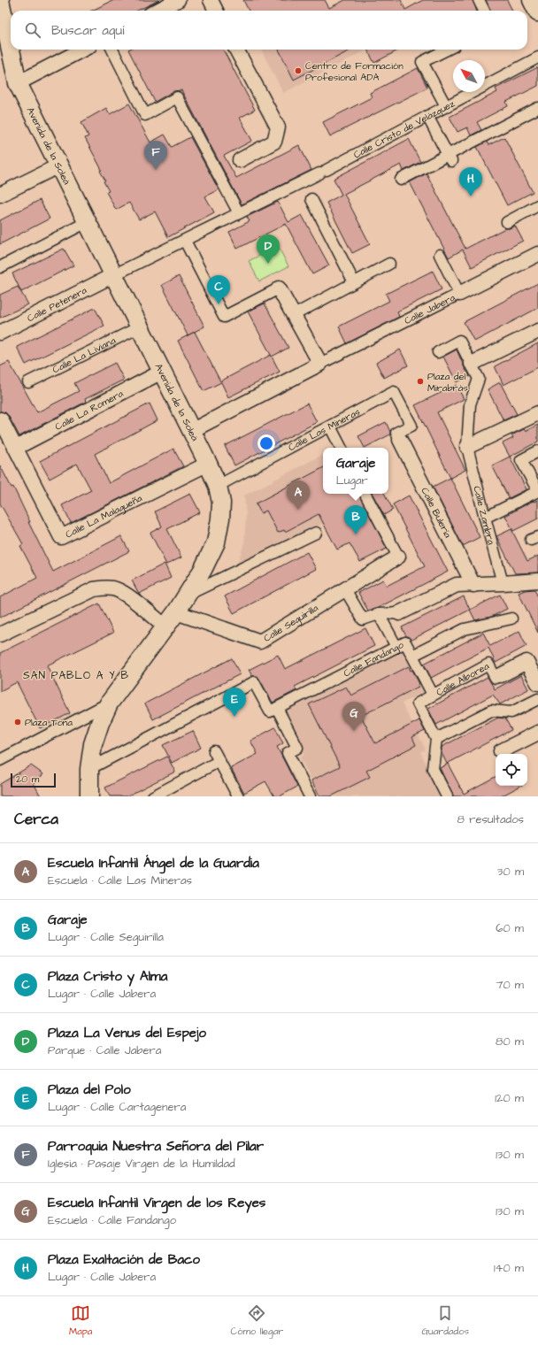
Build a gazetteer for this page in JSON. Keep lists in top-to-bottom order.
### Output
{
  "streets": {
    "street": [
      "Calle Cristo de Velázquez",
      "Avenida de la Soleá",
      "Calle Petenera",
      "Calle Jabera",
      "Calle La Liviana",
      "Calle La Romera",
      "Calle Las Mineras",
      "Calle Bulería",
      "Calle Zambra",
      "Calle La Malagueña",
      "Calle Seguirilla",
      "Calle Fandango",
      "Calle Alborea"
    ]
  },
  "crossings": [
    ["Calle Cristo de Velázquez", "Avenida de la Soleá"],
    ["Calle Cristo de Velázquez", "Calle Petenera"],
    ["Avenida de la Soleá", "Calle Petenera"],
    ["Avenida de la Soleá", "Calle Jabera"],
    ["Avenida de la Soleá", "Calle La Liviana"],
    ["Avenida de la Soleá", "Calle La Romera"],
    ["Avenida de la Soleá", "Calle Las Mineras"],
    ["Avenida de la Soleá", "Calle La Malagueña"],
    ["Avenida de la Soleá", "Calle Seguirilla"],
    ["Calle La Romera", "Calle La Malagueña"],
    ["Calle Las Mineras", "Calle Bulería"]
  ],
  "districts": ["SAN PABLO A Y B"],
  "places": ["Centro de Formación Profesional ADA", "Plaza del Mirabrás", "Plaza Tona"],
  "scale_bar": "20 m",
  "north": "top left",
  "page": {
    "search": "Buscar aquí",
    "pins": [
      "F",
      "H",
      "D",
      "C",
      "A",
      "B",
      "E",
      "G"
    ],
    "popup": ["Garaje", "Lugar"],
    "scale": "20 m",
    "heading": ["Cerca", "8 resultados"],
    "list": [
      {
        "mark": "A",
        "name": "Escuela Infantil Ángel de la Guardia",
        "note": "Escuela · Calle Las Mineras",
        "value": "30 m"
      },
      {
        "mark": "B",
        "name": "Garaje",
        "note": "Lugar · Calle Seguirilla",
        "value": "60 m"
      },
      {
        "mark": "C",
        "name": "Plaza Cristo y Alma",
        "note": "Lugar · Calle Jabera",
        "value": "70 m"
      },
      {
        "mark": "D",
        "name": "Plaza La Venus del Espejo",
        "note": "Parque · Calle Jabera",
        "value": "80 m"
      },
      {
        "mark": "E",
        "name": "Plaza del Polo",
        "note": "Lugar · Calle Cartagenera",
        "value": "120 m"
      },
      {
        "mark": "F",
        "name": "Parroquia Nuestra Señora del Pilar",
        "note": "Iglesia · Pasaje Virgen de la Humildad",
        "value": "130 m"
      },
      {
        "mark": "G",
        "name": "Escuela Infantil Virgen de los Reyes",
        "note": "Escuela · Calle Fandango",
        "value": "130 m"
      },
      {
        "mark": "H",
        "name": "Plaza Exaltación de Baco",
        "note": "Lugar · Calle Jabera",
        "value": "140 m"
      }
    ],
    "nav": ["Mapa", "Cómo llegar", "Guardados"]
  }
}
